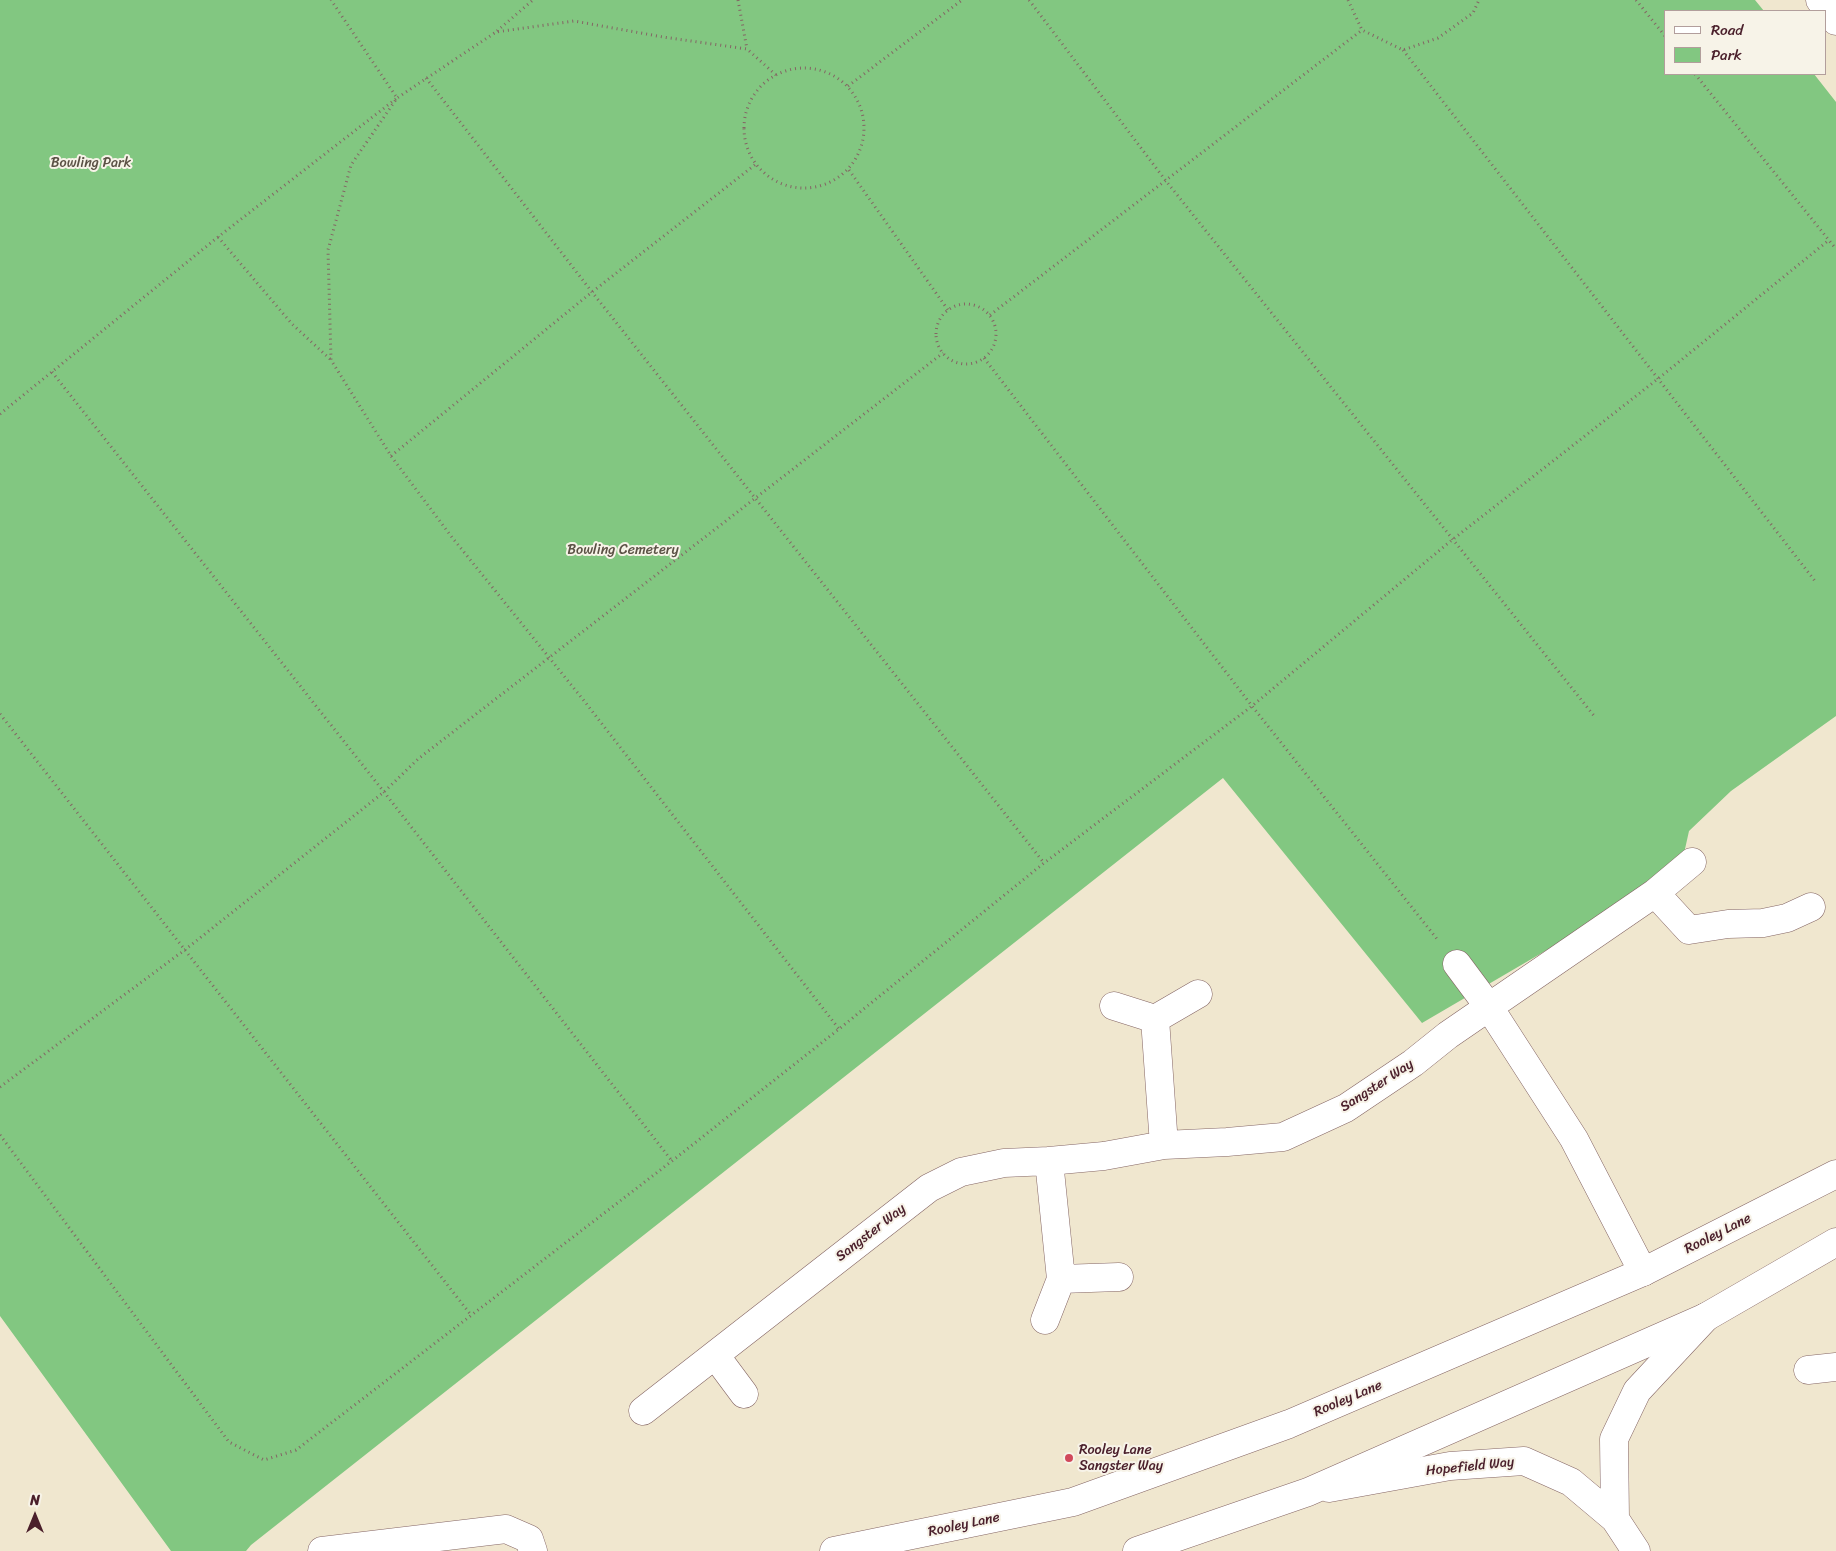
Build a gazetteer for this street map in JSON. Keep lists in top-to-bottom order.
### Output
{
  "streets": {
    "main road": ["Sangster Way", "Rooley Lane", "Hopefield Way"]
  },
  "parks": ["Bowling Park", "Bowling Cemetery"],
  "places": ["Rooley Lane Sangster Way"],
  "legend": ["Road", "Park"],
  "north": "top"
}
